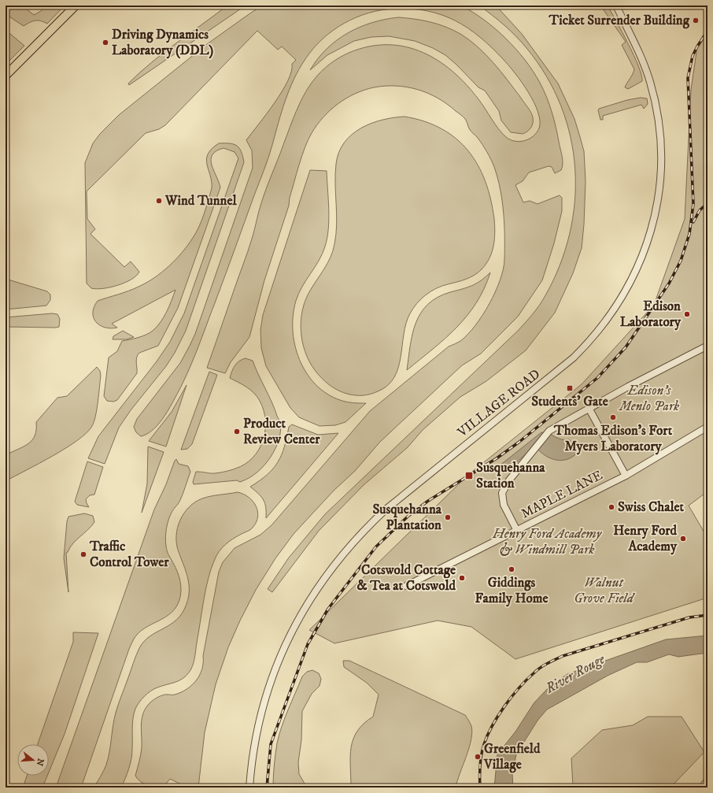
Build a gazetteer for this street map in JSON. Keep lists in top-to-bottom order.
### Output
{
  "streets": {
    "street": ["VILLAGE ROAD", "MAPLE LANE"]
  },
  "water": ["River Rouge"],
  "parks": ["Edison's Menlo Park", "Henry Ford Academy & Windmill Park", "Walnut Grove Field"],
  "places": {
    "other": [
      "Ticket Surrender Building",
      "Driving Dynamics Laboratory (DDL)",
      "Wind Tunnel",
      "Edison Laboratory",
      "Thomas Edison’s Fort Myers Laboratory",
      "Product Review Center",
      "Swiss Chalet",
      "Susquehanna Plantation",
      "Henry Ford Academy",
      "Traffic Control Tower",
      "Giddings Family Home",
      "Cotswold Cottage & Tea at Cotswold",
      "Greenfield Village"
    ],
    "transit": ["Students' Gate", "Susquehanna Station"]
  },
  "north": "right"
}
